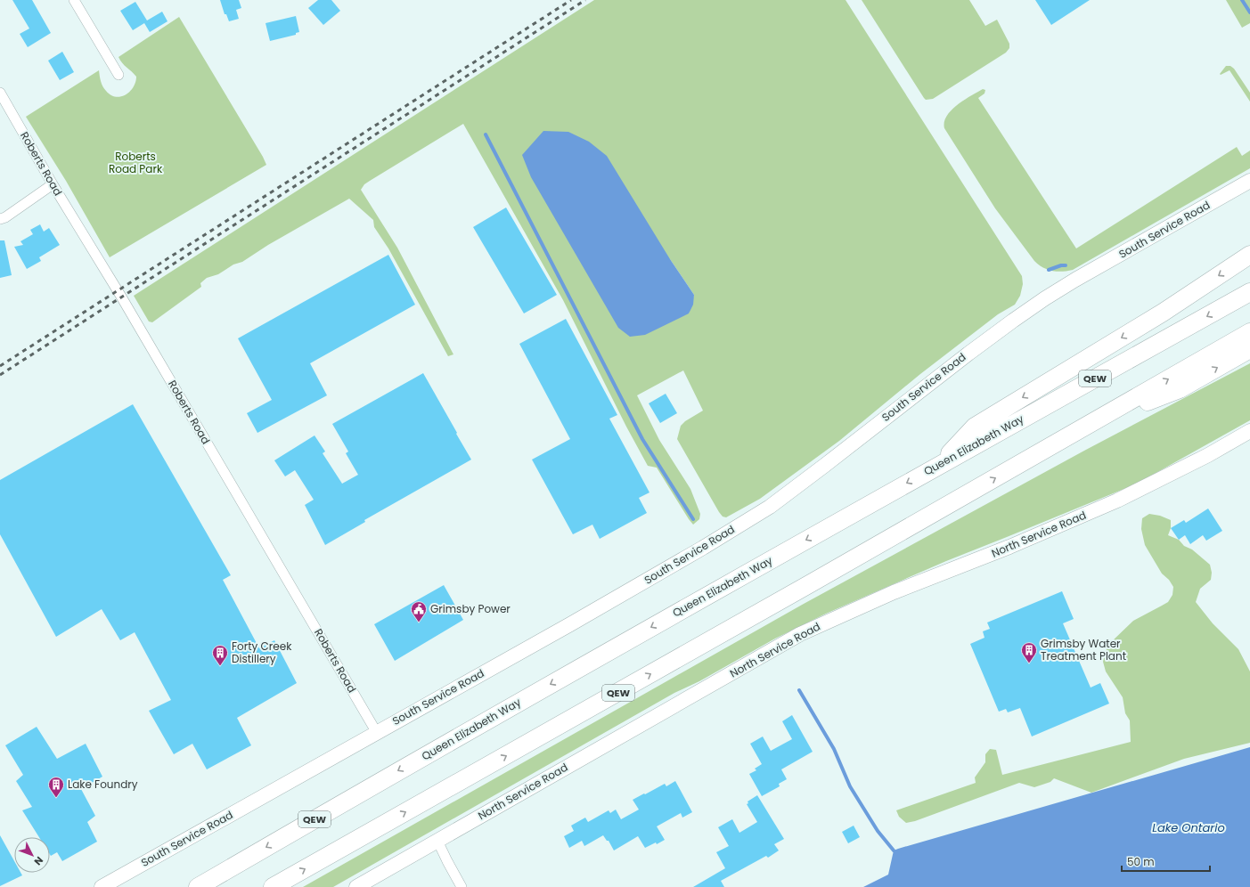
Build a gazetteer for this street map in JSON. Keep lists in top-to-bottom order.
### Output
{
  "streets": {
    "highway": ["QEW", "Queen Elizabeth Way"],
    "street": ["Roberts Road", "South Service Road", "North Service Road"]
  },
  "crossings": [
    ["Roberts Road", "South Service Road"]
  ],
  "water": ["Lake Ontario"],
  "parks": ["Roberts Road Park"],
  "places": {
    "public building": ["Grimsby Power"],
    "building": ["Grimsby Water Treatment Plant", "Forty Creek Distillery", "Lake Foundry"]
  },
  "scale_bar": "50 m",
  "north": "bottom right"
}
